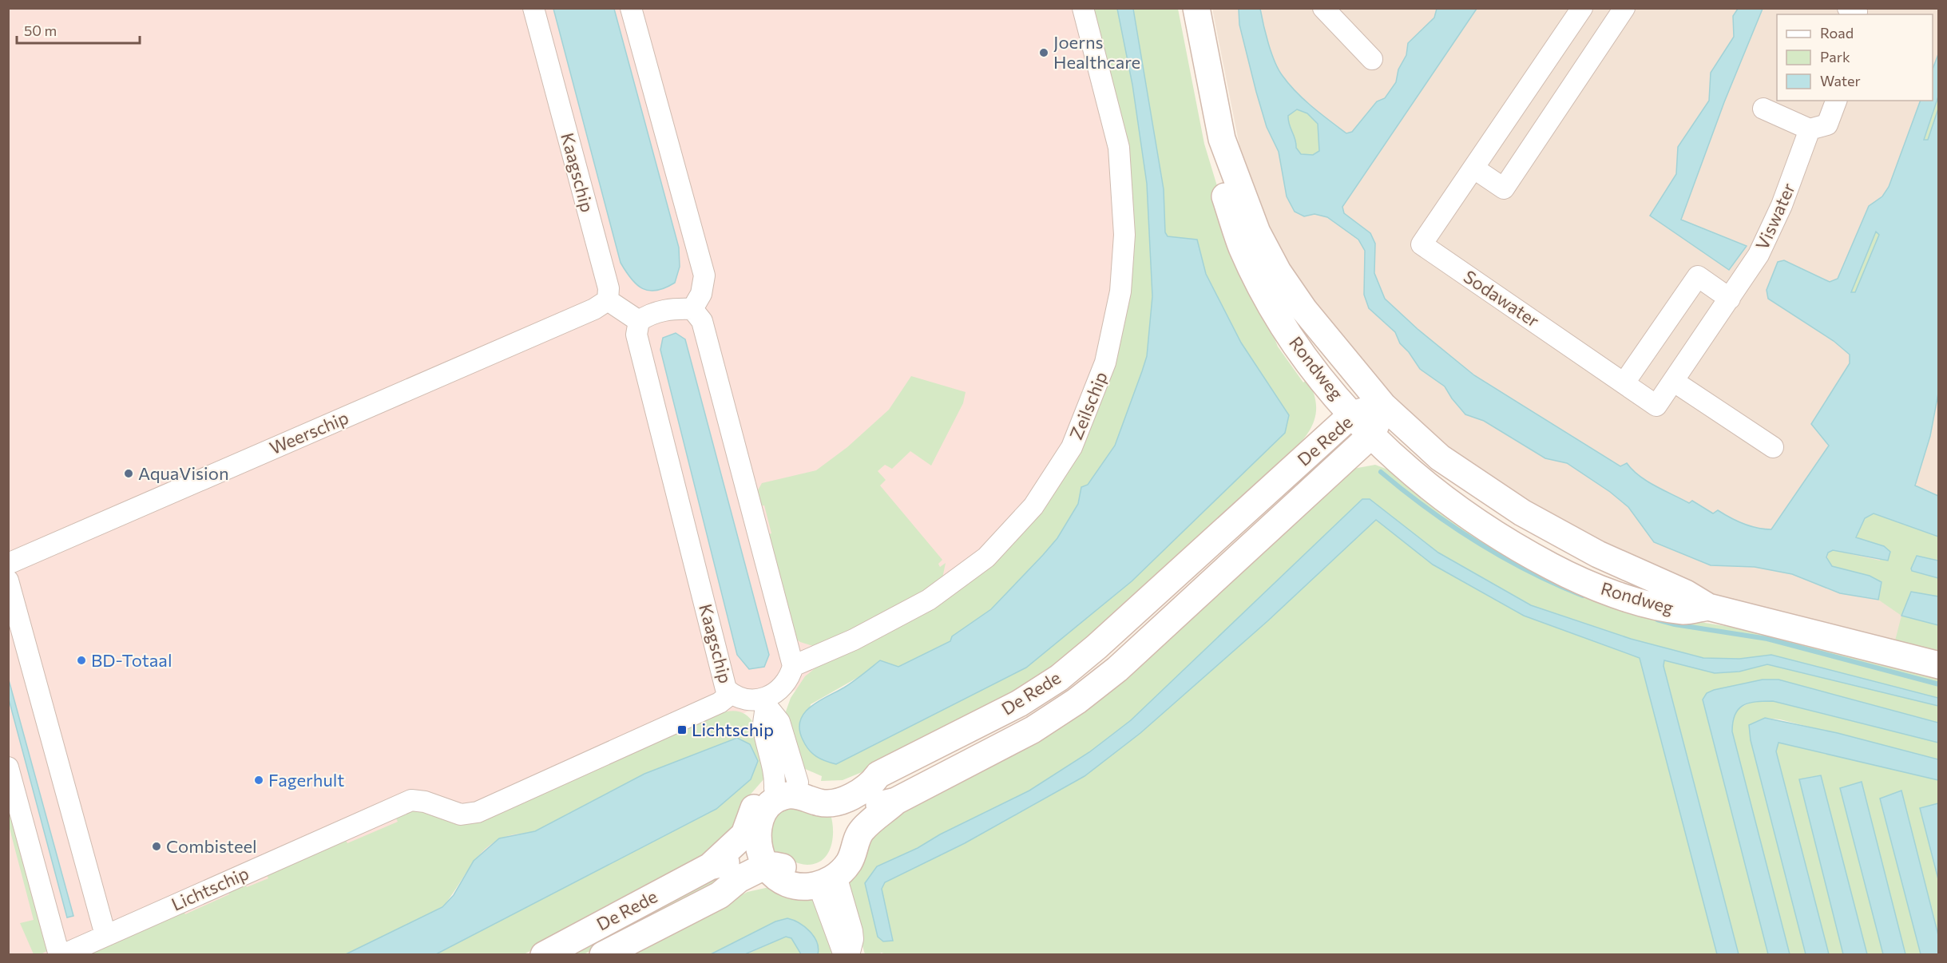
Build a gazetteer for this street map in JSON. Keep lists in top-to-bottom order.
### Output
{
  "streets": {
    "main road": ["Rondweg", "De Rede"],
    "street": [
      "Kaagschip",
      "Viswater",
      "Sodawater",
      "Zeilschip",
      "Weerschip",
      "Lichtschip"
    ]
  },
  "crossings": [
    ["Kaagschip", "Weerschip"],
    ["Kaagschip", "Lichtschip"],
    ["Viswater", "Sodawater"],
    ["Rondweg", "De Rede"]
  ],
  "places": {
    "other": [
      "Joerns Healthcare",
      "AquaVision",
      "BD-Totaal",
      "Fagerhult",
      "Combisteel"
    ],
    "transit": ["Lichtschip"]
  },
  "legend": ["Road", "Park", "Water"],
  "scale_bar": "50 m"
}
